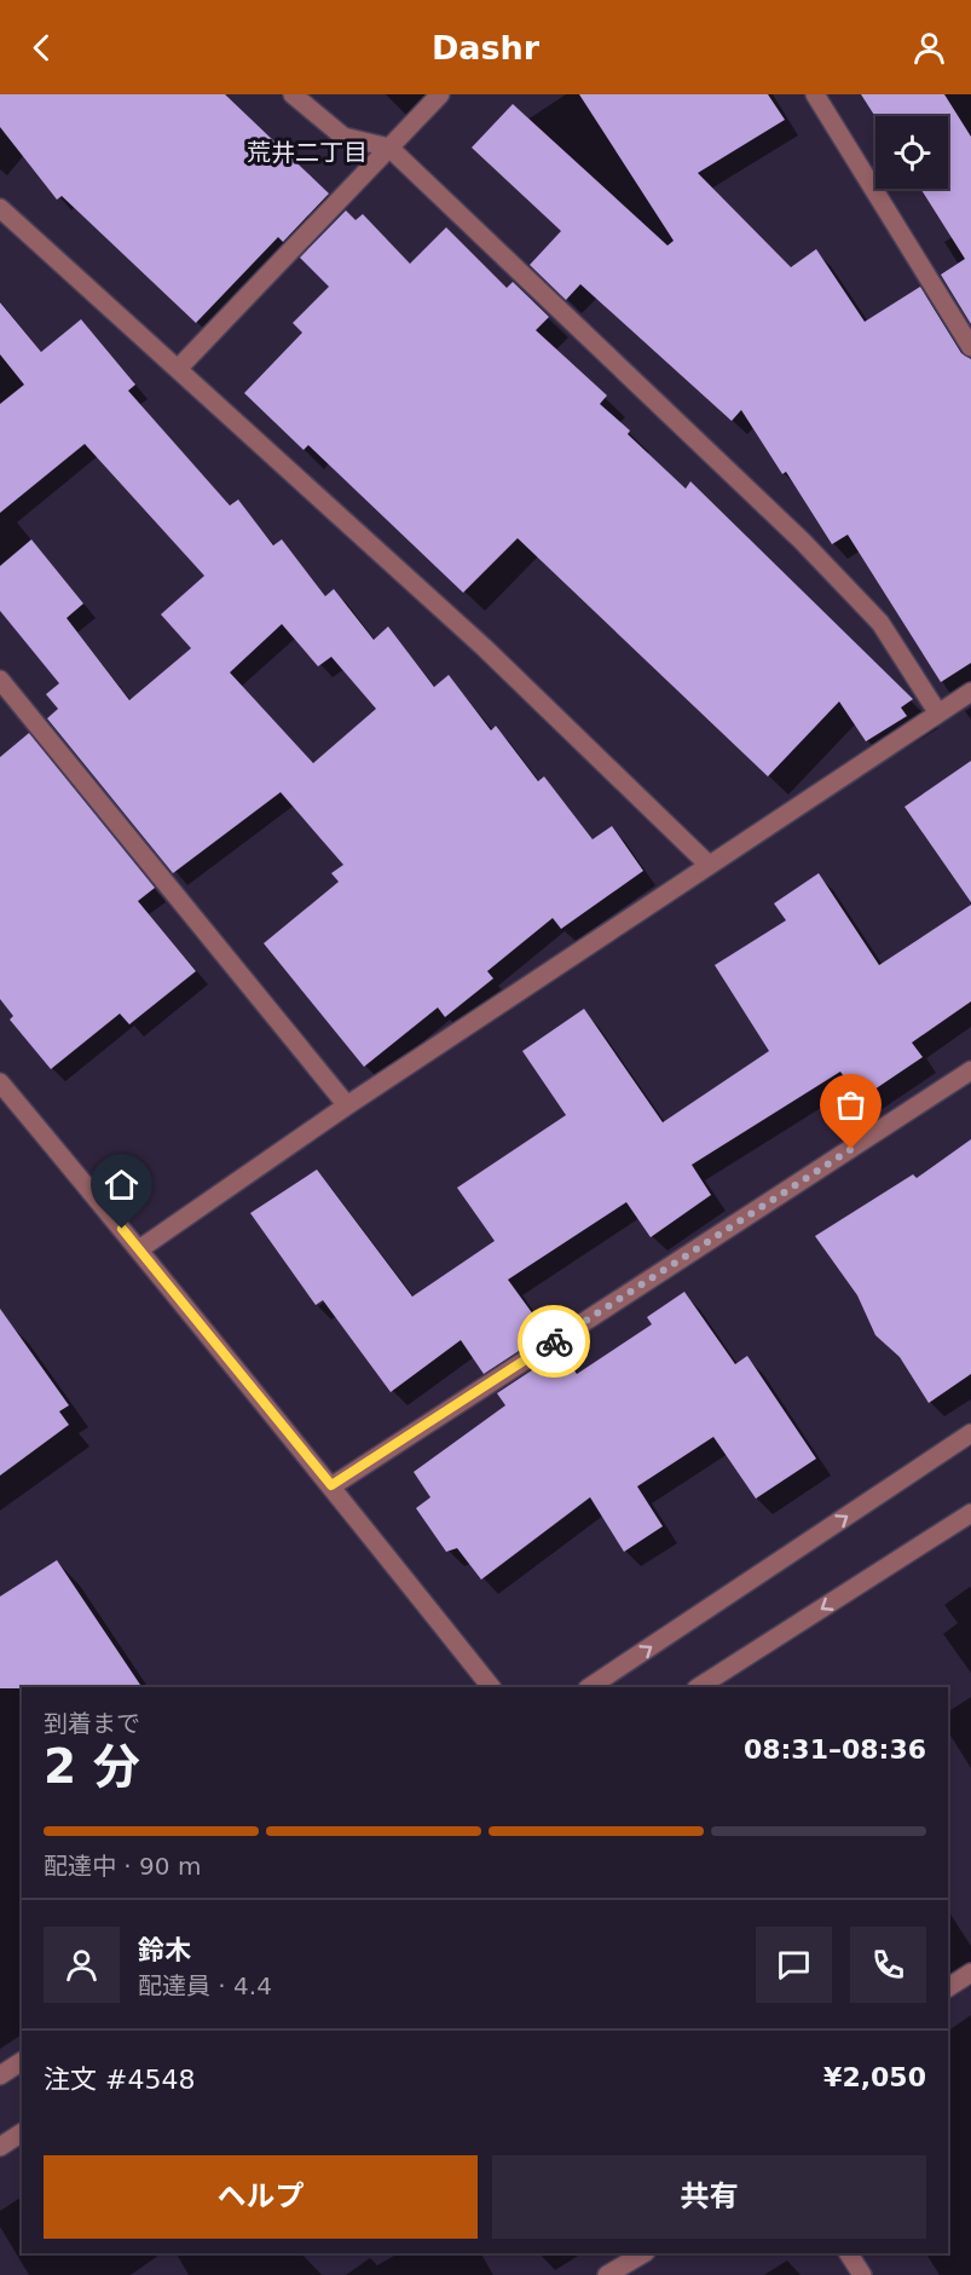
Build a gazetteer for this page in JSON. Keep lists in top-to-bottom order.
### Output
{
  "districts": ["荒井二丁目"],
  "page": {
    "header": "Dashr",
    "heading": ["2 分", "到着まで", "08:31–08:36"],
    "panel": [
      "鈴木",
      "配達員 · 4.4",
      "注文 #4548",
      "¥2,050"
    ],
    "bar": "配達中 · 90 m",
    "buttons": ["ヘルプ", "共有"]
  }
}
